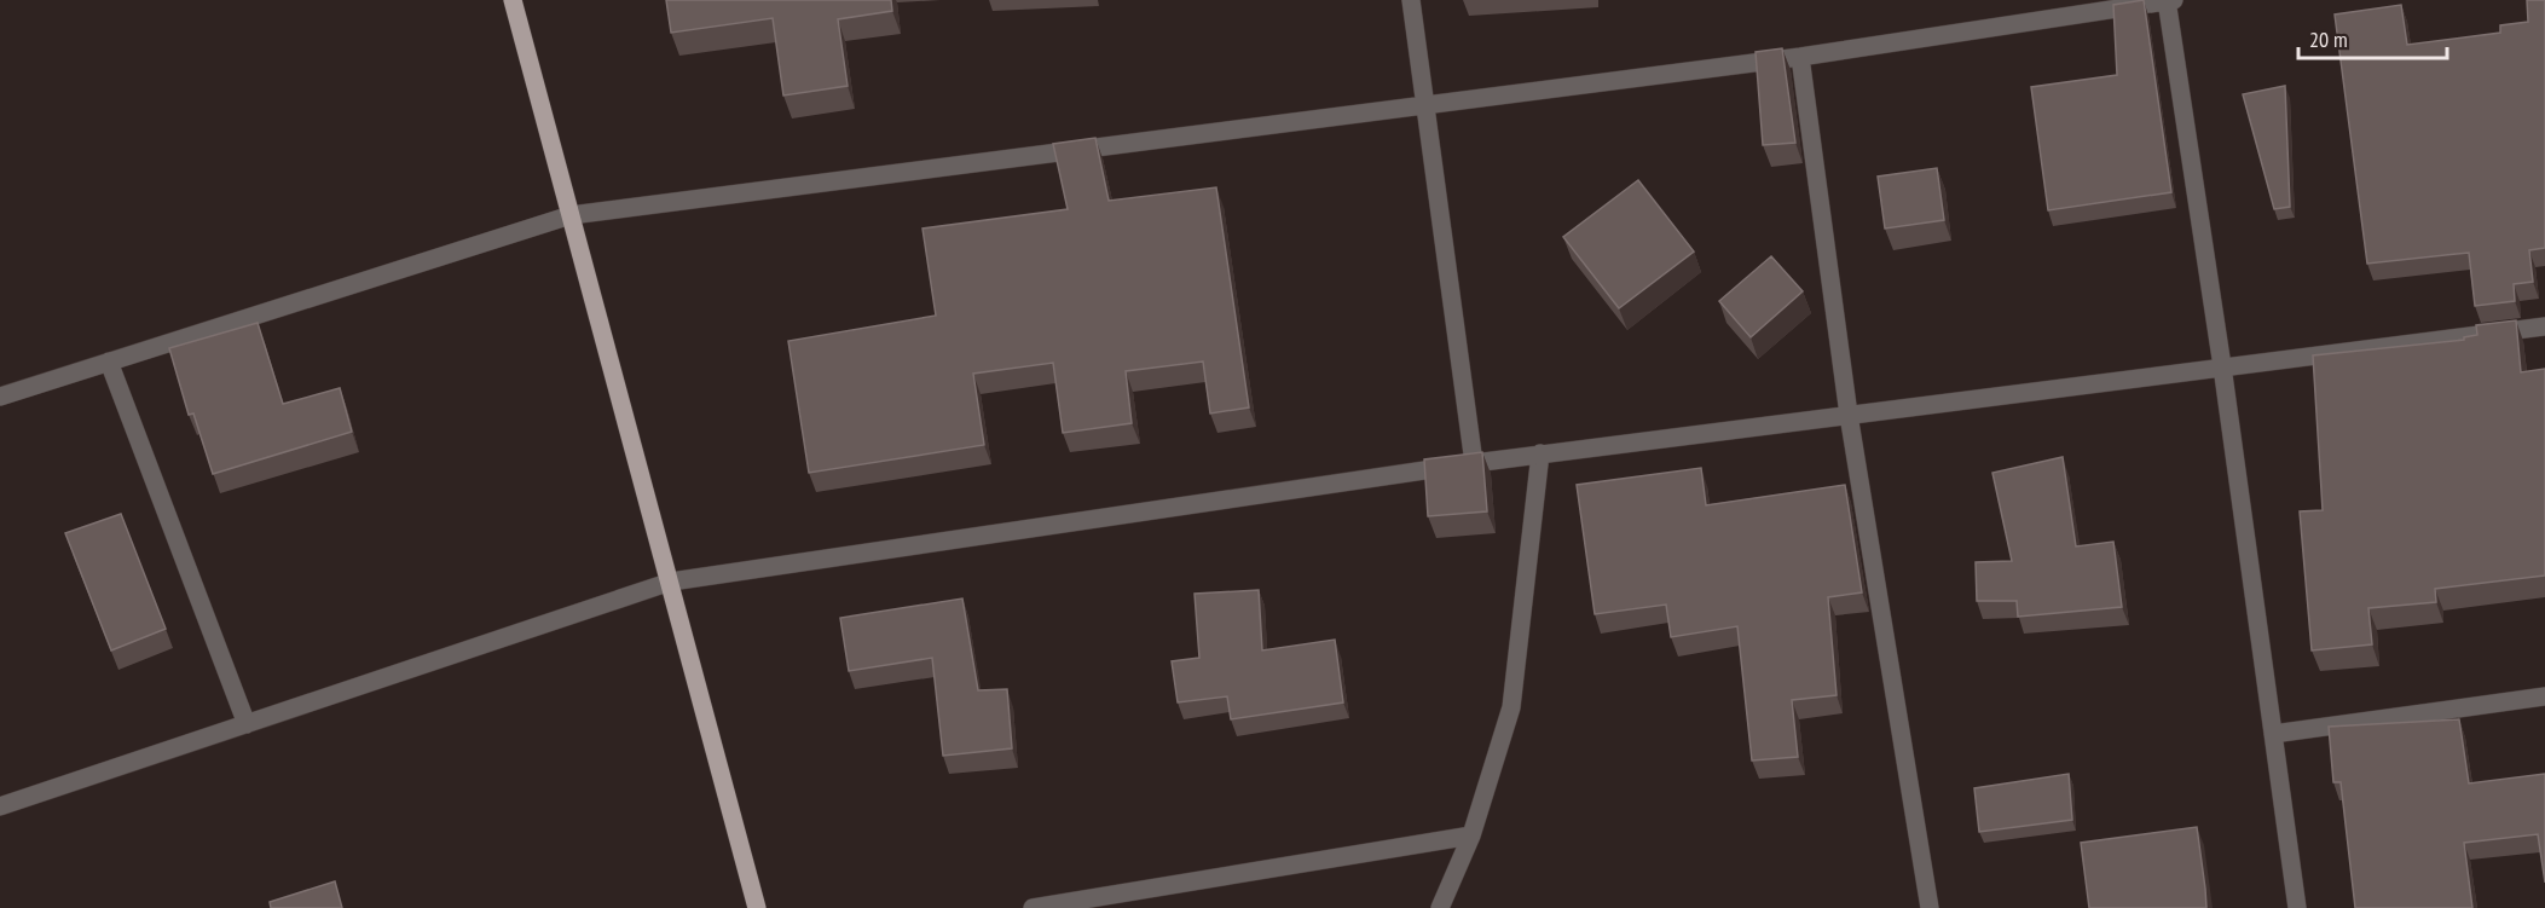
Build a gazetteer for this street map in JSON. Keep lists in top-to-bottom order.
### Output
{
  "scale_bar": "20 m"
}
